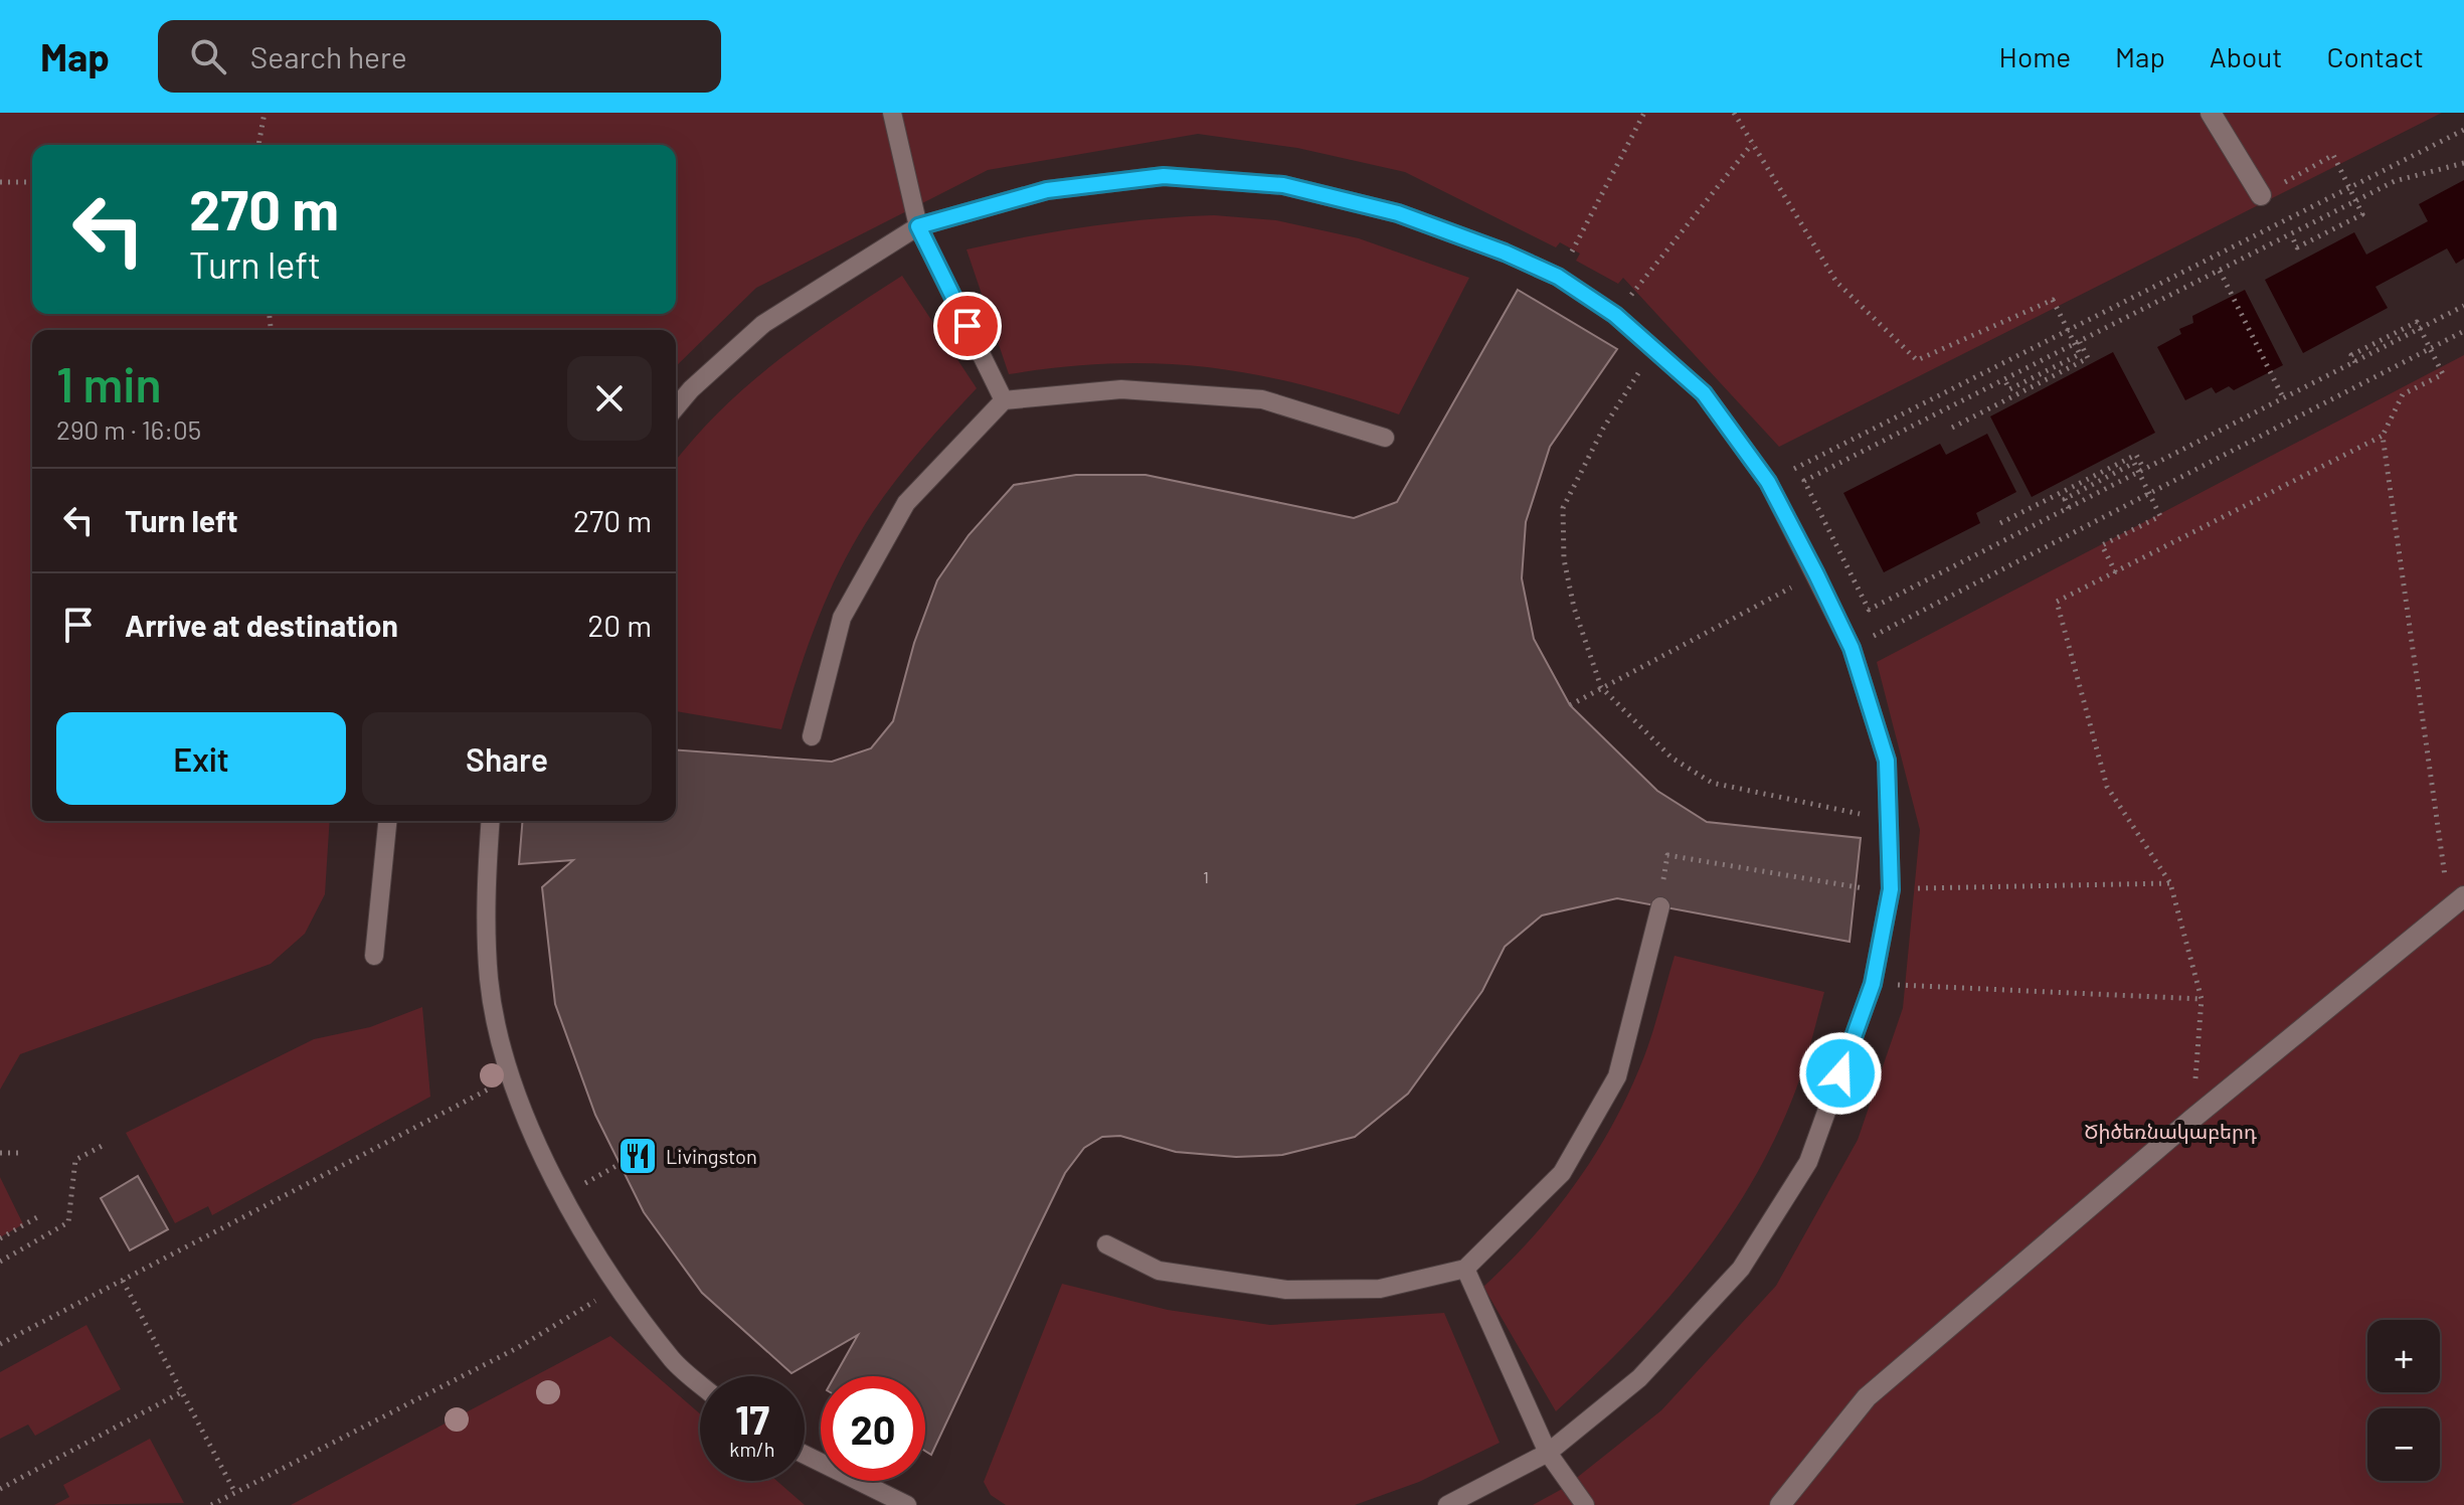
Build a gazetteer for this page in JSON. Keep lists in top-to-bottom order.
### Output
{
  "parks": ["Ծիծեռնակաբերդ"],
  "places": {
    "restaurant": ["Livingston"]
  },
  "house_numbers": ["1"],
  "page": {
    "header": "Map",
    "search": "Search here",
    "nav": [
      "Home",
      "Map",
      "About",
      "Contact"
    ],
    "turn": ["270 m", "Turn left"],
    "heading": ["1 min", "290 m · 16:05"],
    "list": [
      {
        "name": "Turn left",
        "value": "270 m"
      },
      {
        "name": "Arrive at destination",
        "value": "20 m"
      }
    ],
    "buttons": ["Exit", "Share"],
    "map_buttons": ["+", "−"],
    "speed": "17 km/h",
    "limit": "20"
  }
}
